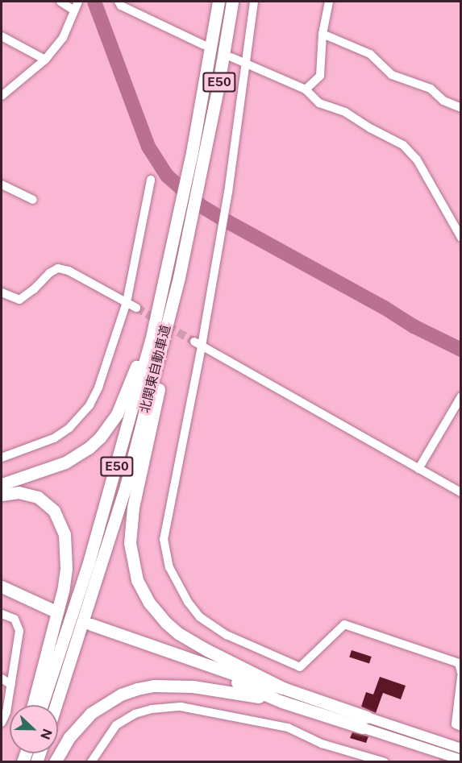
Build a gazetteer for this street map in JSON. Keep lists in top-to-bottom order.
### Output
{
  "streets": {
    "highway": ["E50", "北関東自動車道"]
  },
  "north": "right"
}
